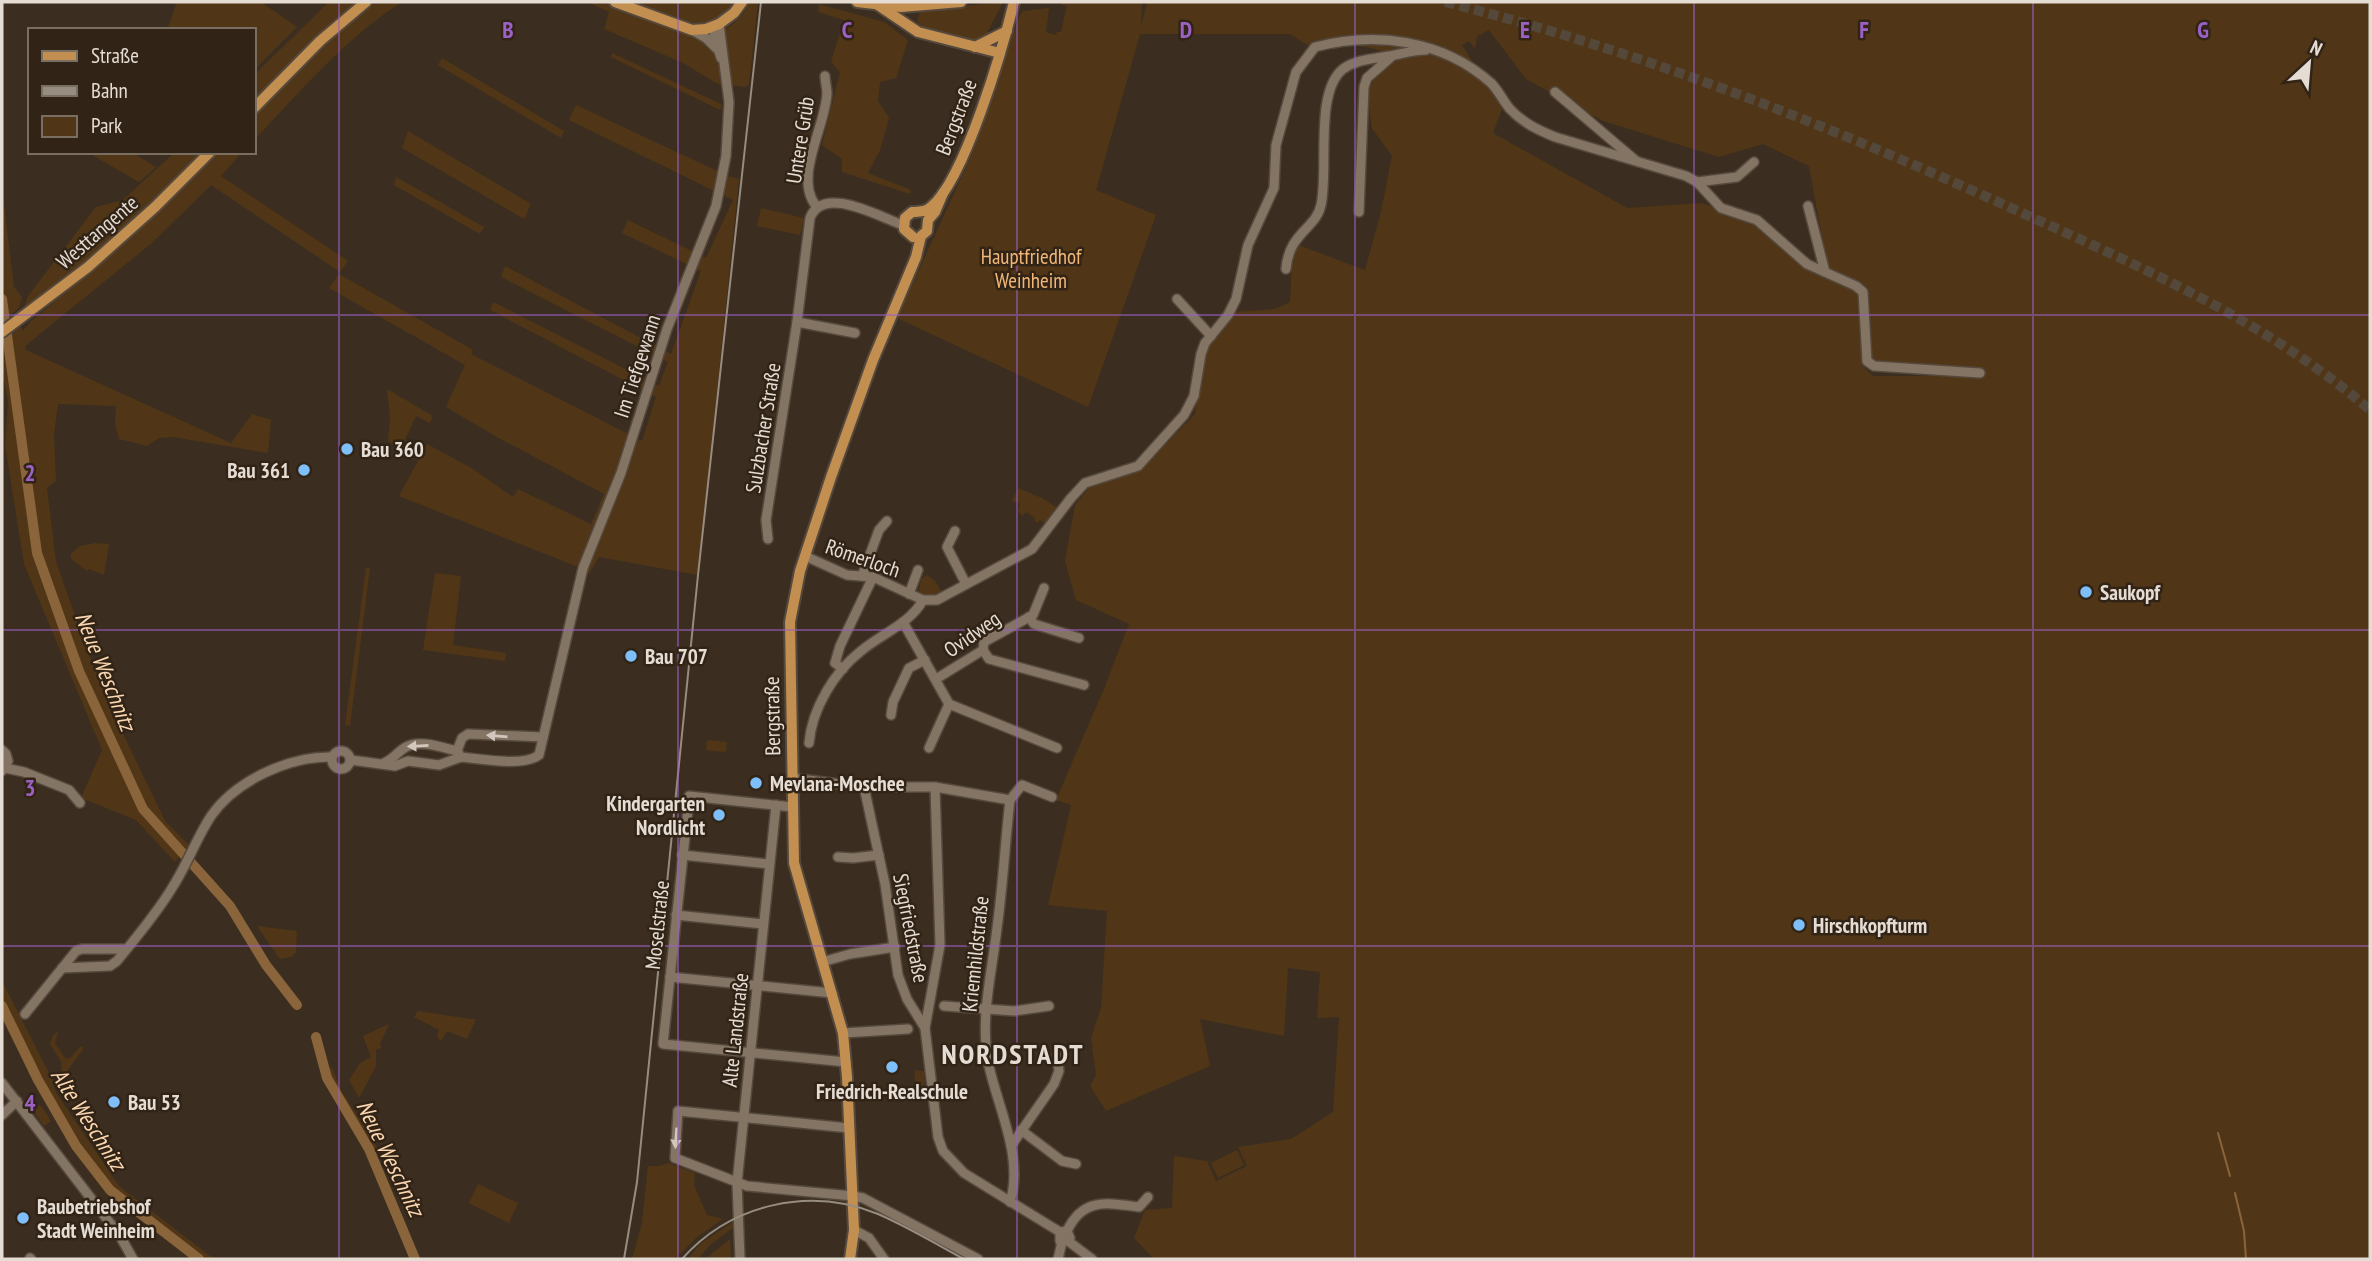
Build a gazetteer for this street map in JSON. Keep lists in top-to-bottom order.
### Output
{
  "streets": {
    "main road": ["Bergstraße", "Westtangente"],
    "street": [
      "Untere Grüb",
      "Im Tiefgewann",
      "Sulzbacher Straße",
      "Römerloch",
      "Ovidweg",
      "Moselstraße",
      "Siegfriedstraße",
      "Kriemhildstraße",
      "Alte Landstraße"
    ]
  },
  "crossings": [
    ["Bergstraße", "Römerloch"],
    ["Untere Grüb", "Sulzbacher Straße"],
    ["Moselstraße", "Alte Landstraße"],
    ["Siegfriedstraße", "Kriemhildstraße"]
  ],
  "districts": ["NORDSTADT"],
  "water": ["Neue Weschnitz", "Alte Weschnitz"],
  "parks": ["Hauptfriedhof Weinheim"],
  "places": [
    "Bau 360",
    "Bau 361",
    "Saukopf",
    "Bau 707",
    "Mevlana-Moschee",
    "Kindergarten Nordlicht",
    "Hirschkopfturm",
    "Friedrich-Realschule",
    "Bau 53",
    "Baubetriebshof Stadt Weinheim"
  ],
  "legend": ["Straße", "Bahn", "Park"],
  "north": "top right",
  "grid": {
    "columns": [
      "B",
      "C",
      "D",
      "E",
      "F",
      "G"
    ],
    "rows": ["2", "3", "4"]
  }
}
